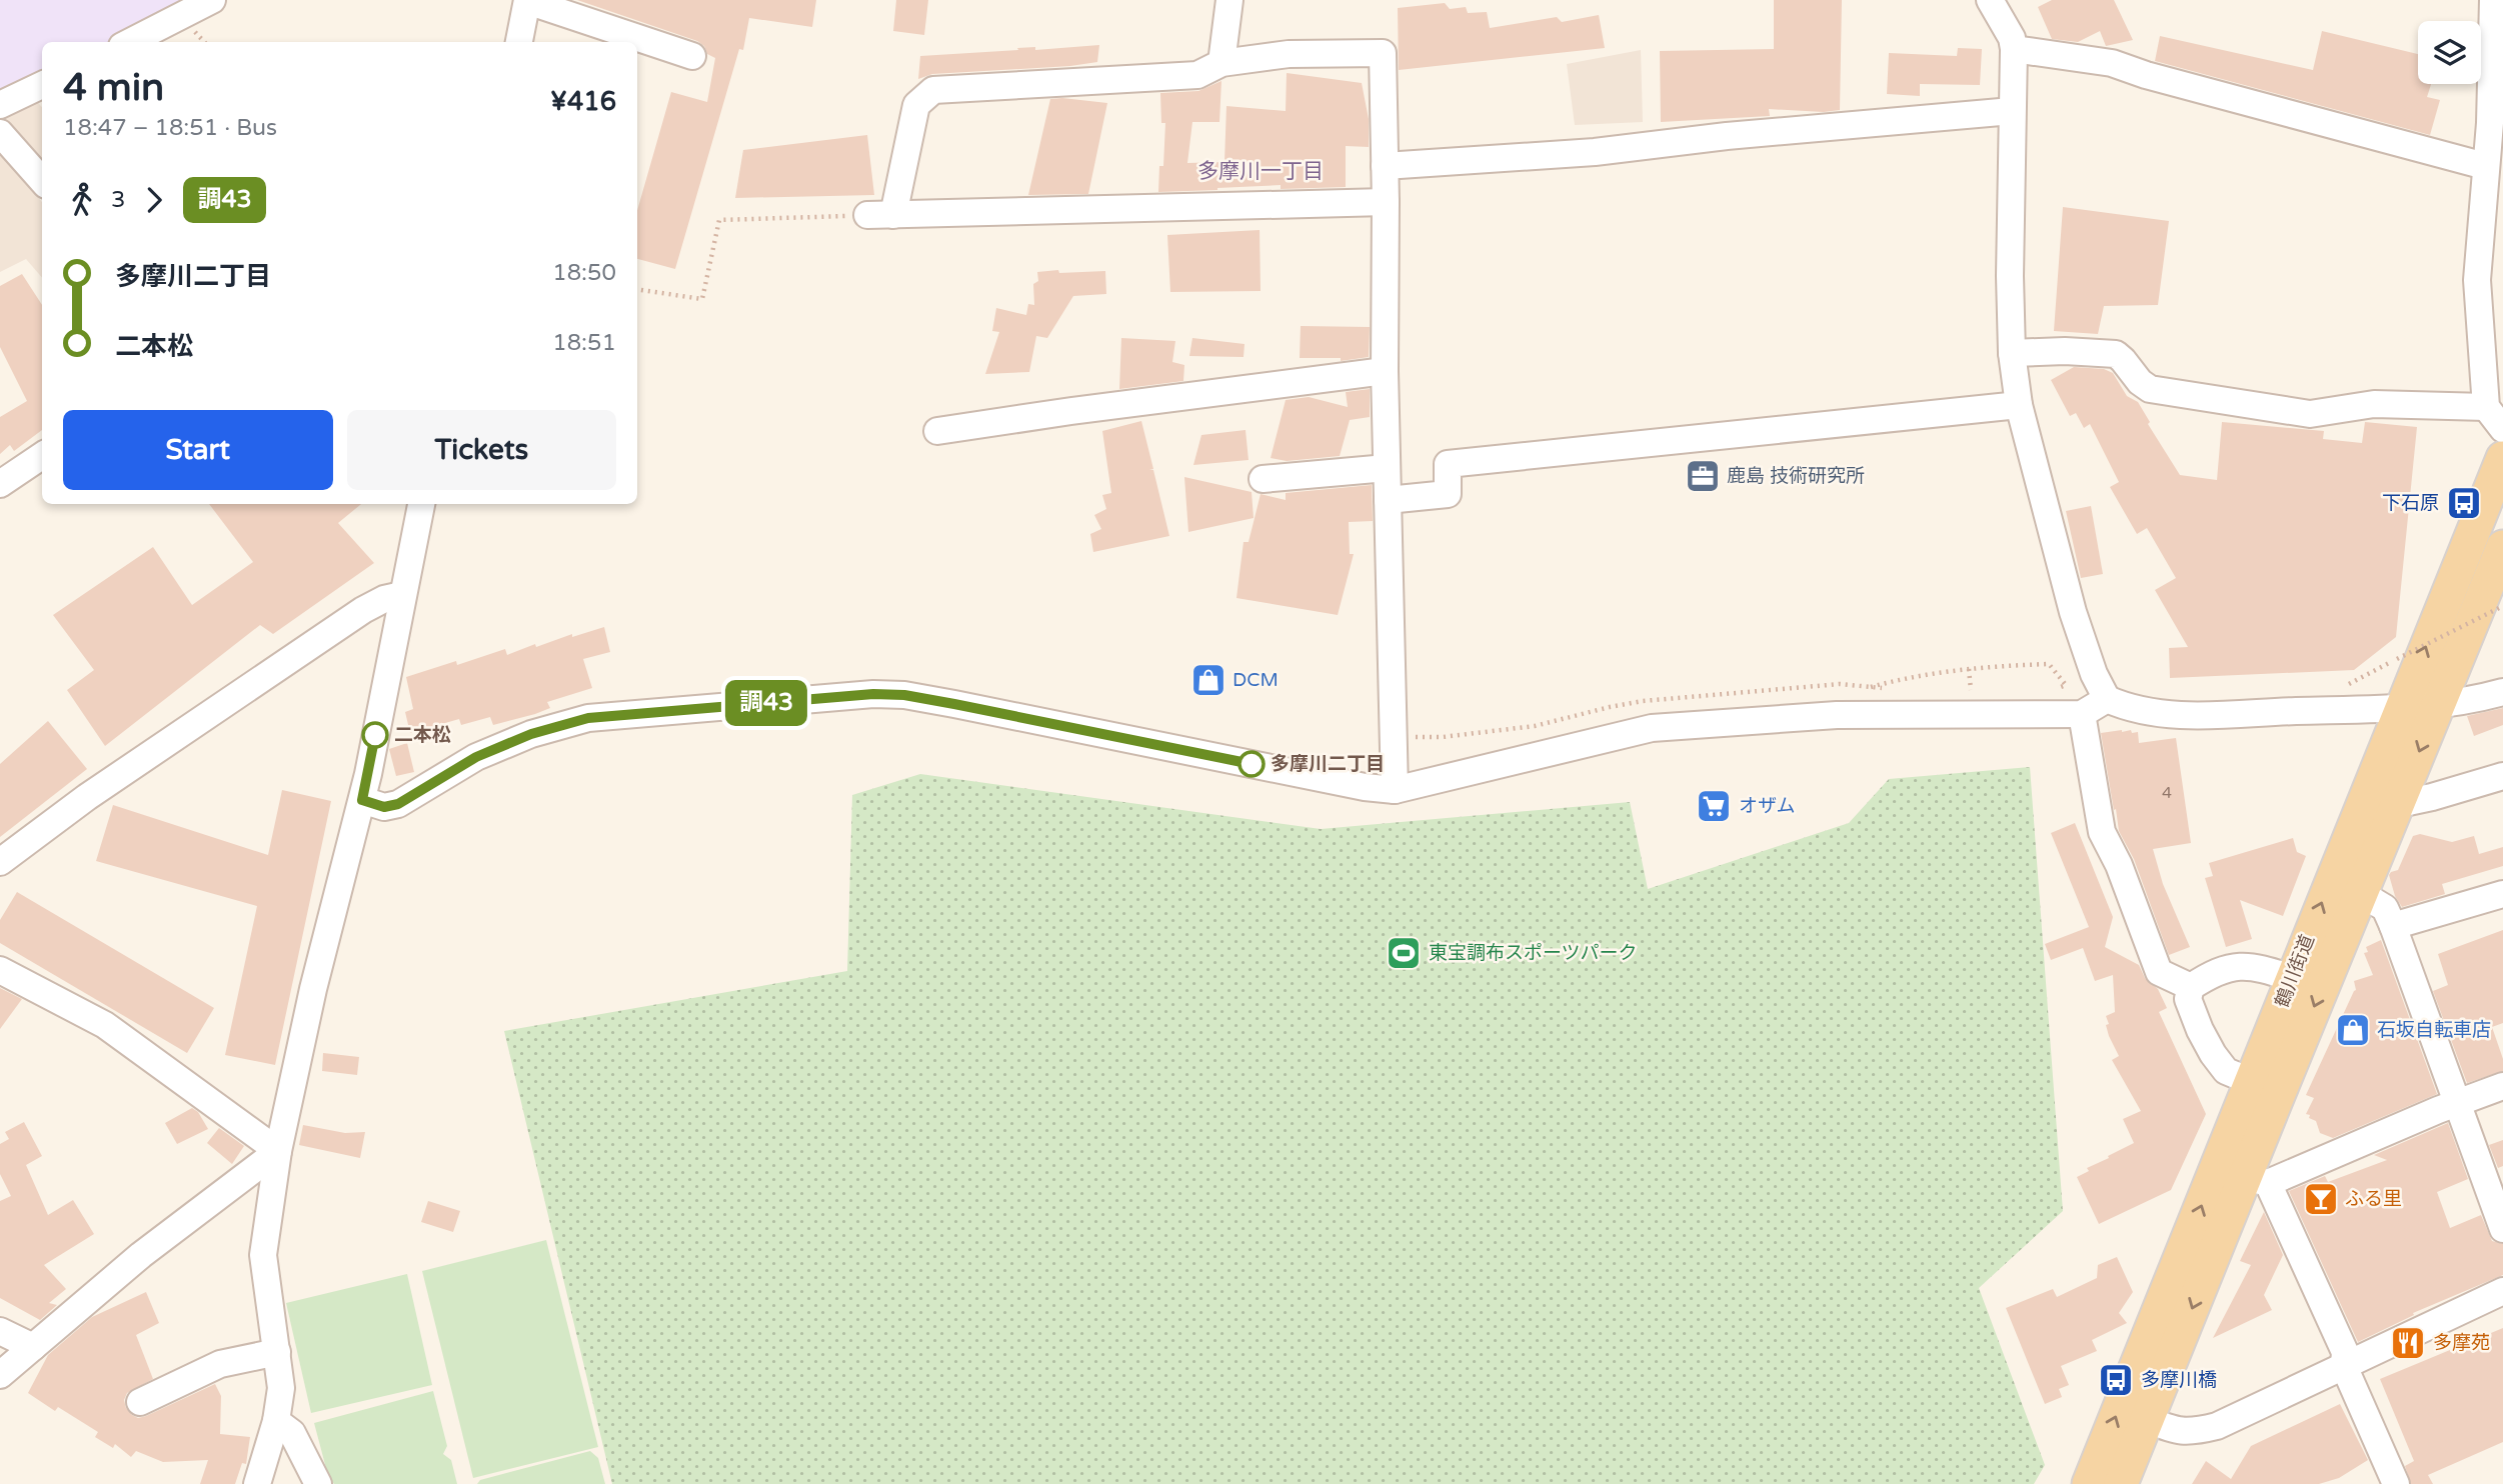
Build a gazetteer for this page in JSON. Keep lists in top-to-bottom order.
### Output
{
  "streets": {
    "main road": ["鶴川街道"]
  },
  "districts": ["多摩川一丁目"],
  "places": {
    "office": ["鹿島 技術研究所"],
    "bus stop": ["下石原", "多摩川橋"],
    "shop": ["DCM", "石坂自転車店"],
    "other": ["二本松", "多摩川二丁目"],
    "supermarket": ["オザム"],
    "sports": ["東宝調布スポーツパーク"],
    "bar": ["ふる里"],
    "restaurant": ["多摩苑"]
  },
  "lines": ["bus line 調43"],
  "house_numbers": ["4"],
  "page": {
    "on_map": "調43",
    "heading": ["4 min", "18:47 – 18:51 · Bus", "¥416"],
    "legs": ["3", "調43"],
    "list": [
      {
        "name": "多摩川二丁目",
        "value": "18:50"
      },
      {
        "name": "二本松",
        "value": "18:51"
      }
    ],
    "buttons": ["Start", "Tickets"]
  }
}
